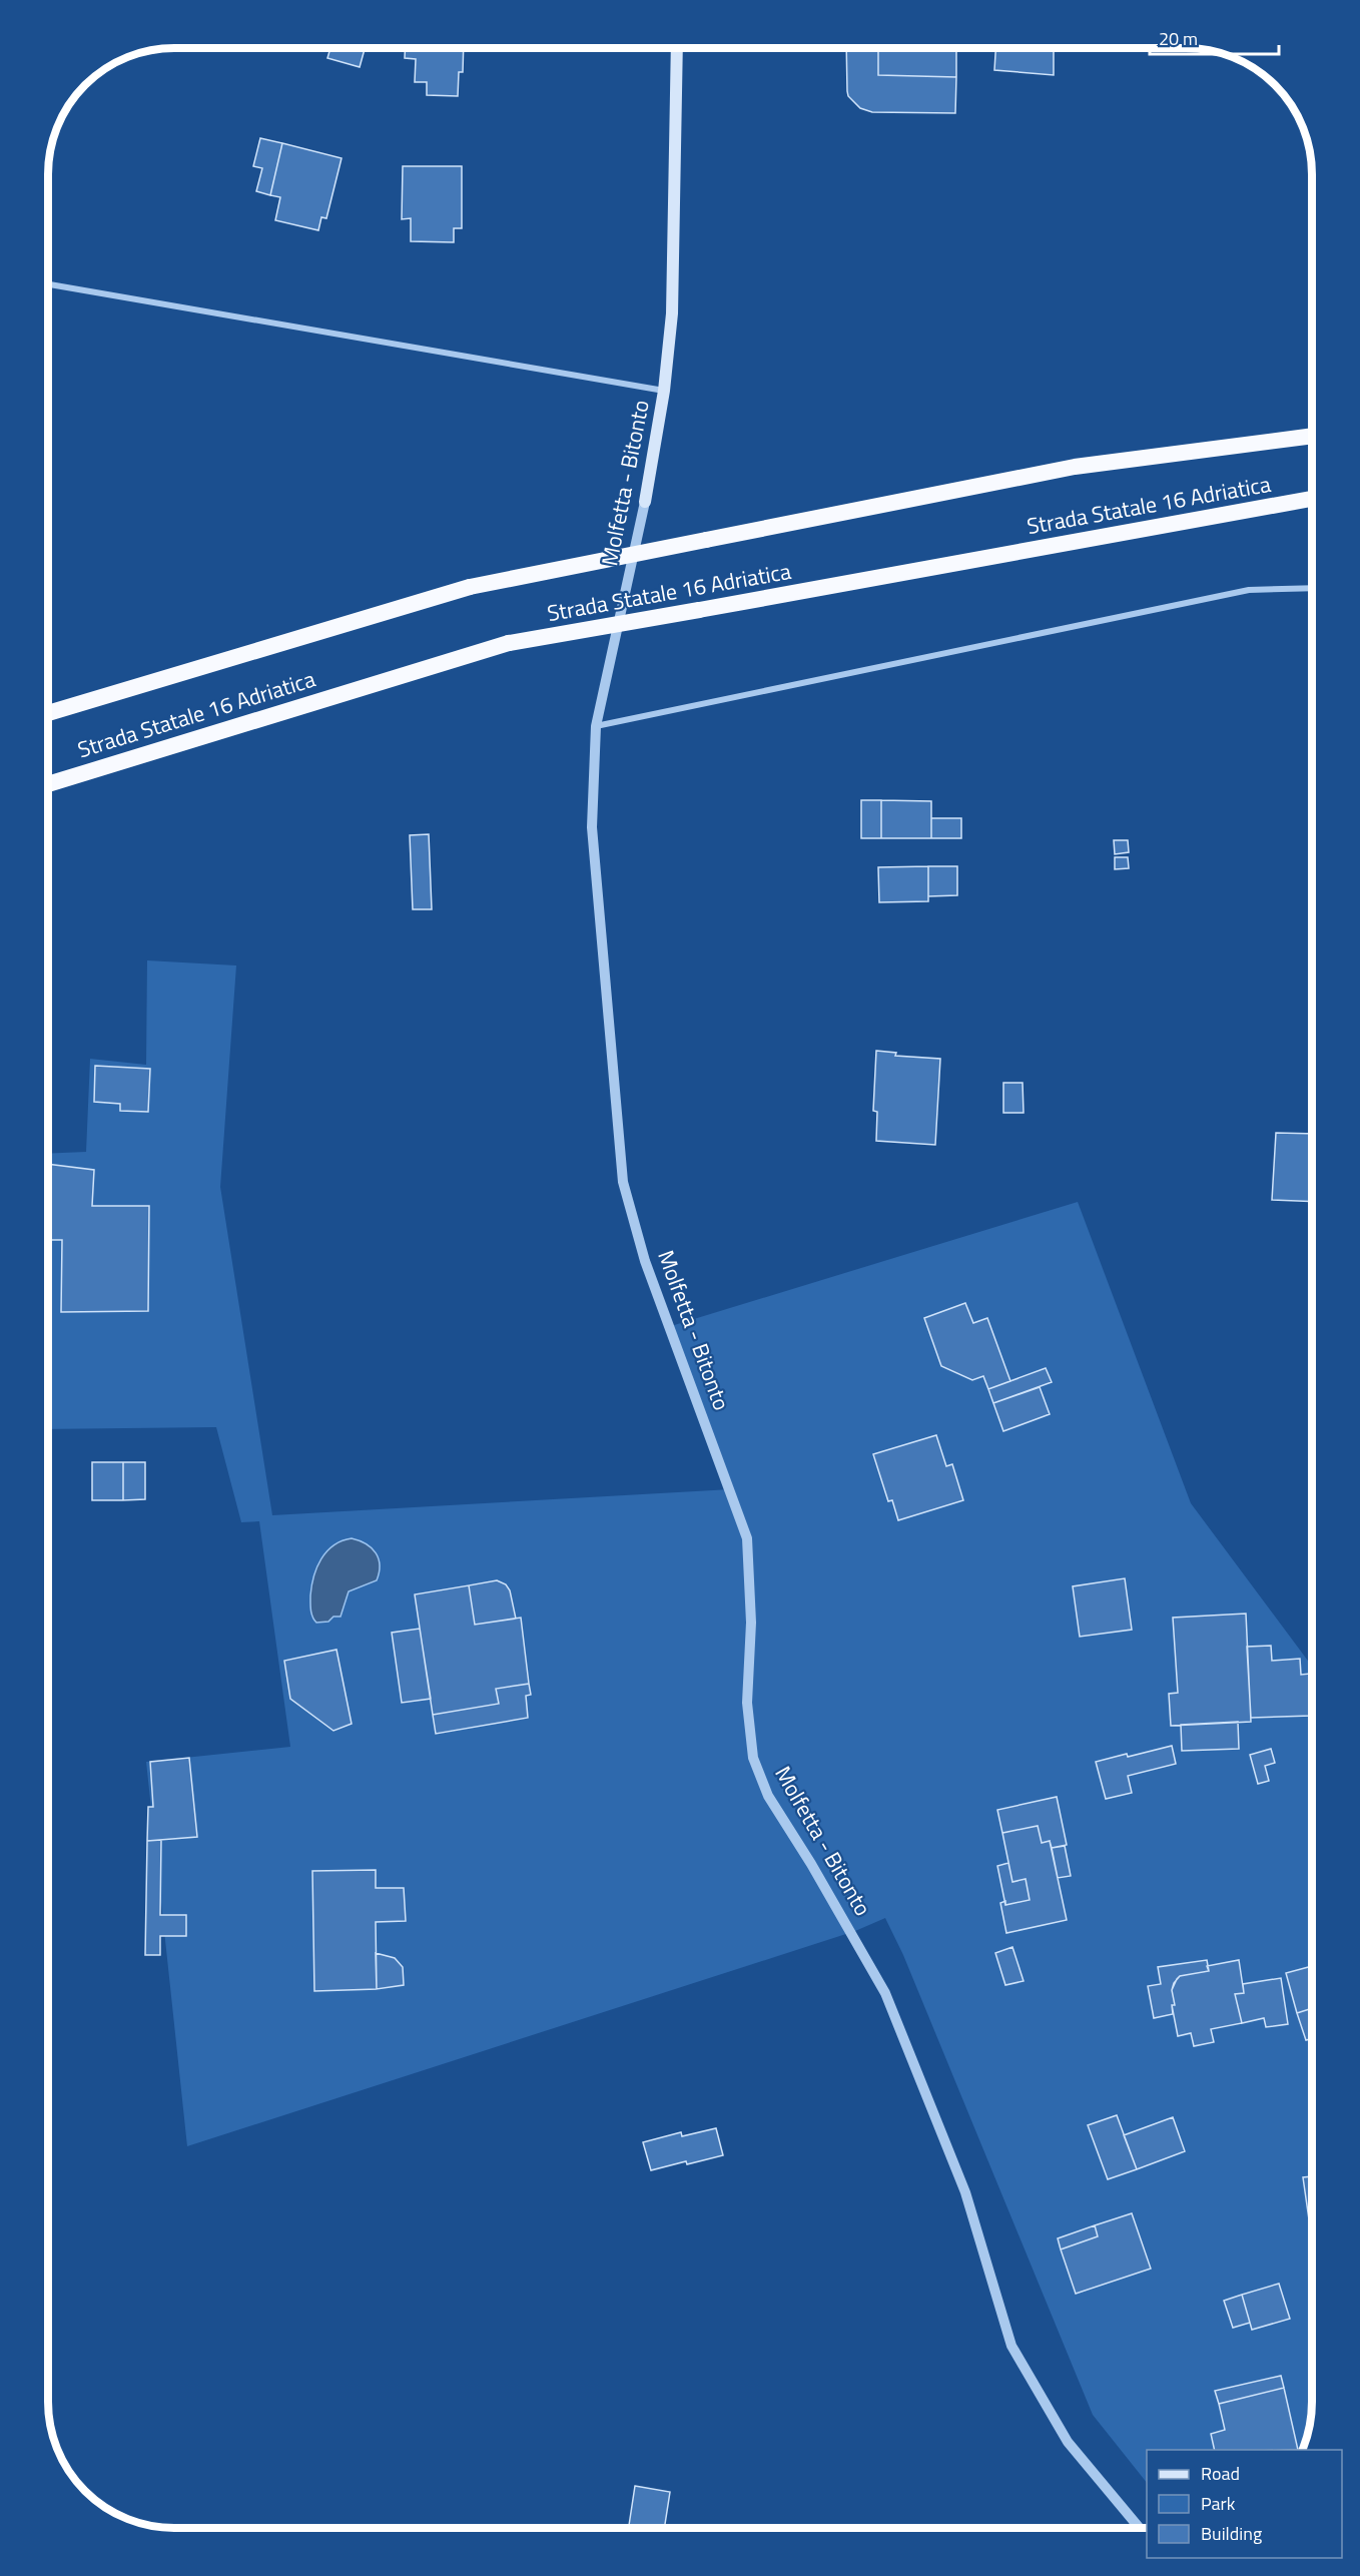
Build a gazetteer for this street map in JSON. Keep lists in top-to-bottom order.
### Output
{
  "streets": {
    "highway": ["Strada Statale 16 Adriatica"],
    "main road": ["Molfetta - Bitonto"]
  },
  "legend": ["Road", "Park", "Building"],
  "scale_bar": "20 m"
}
